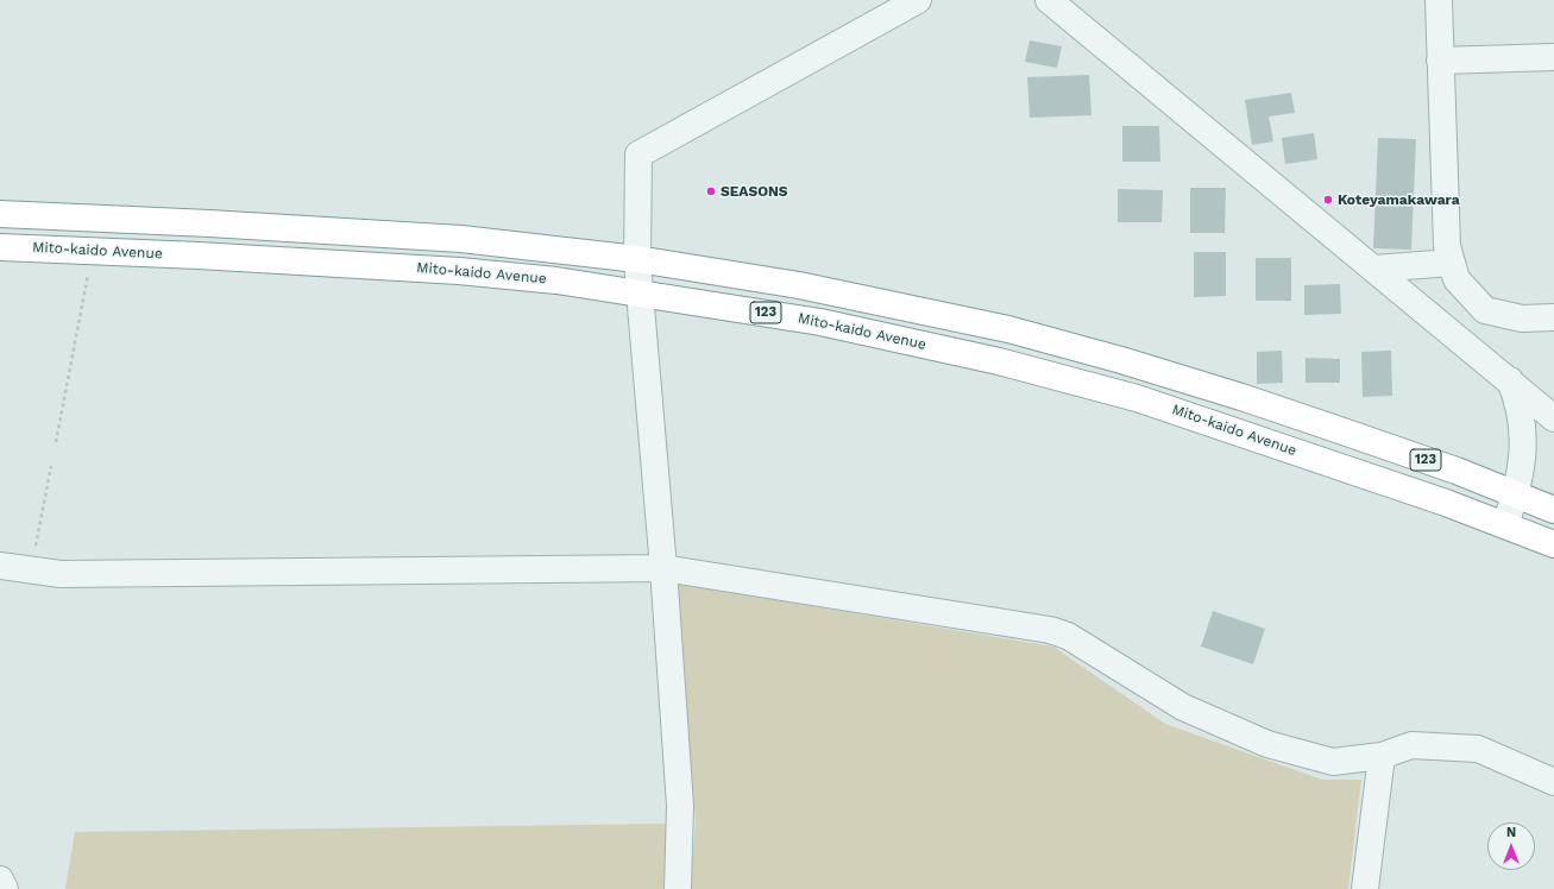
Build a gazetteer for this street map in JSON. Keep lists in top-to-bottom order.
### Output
{
  "streets": {
    "highway": ["Mito-kaido Avenue", "123"]
  },
  "places": ["SEASONS", "Koteyamakawara"],
  "north": "top"
}
